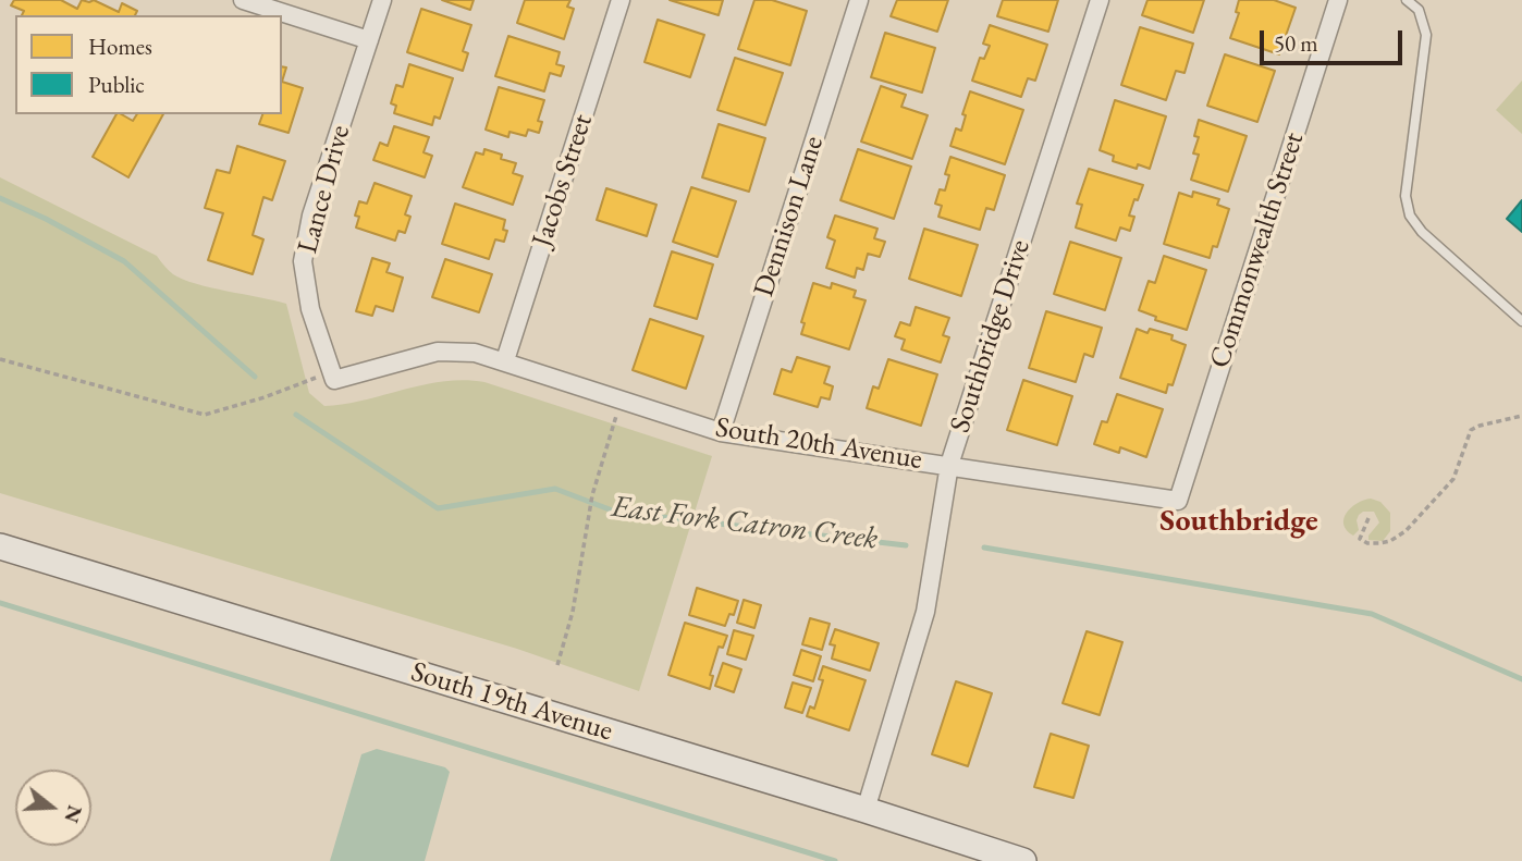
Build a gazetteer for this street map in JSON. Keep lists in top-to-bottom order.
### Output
{
  "streets": {
    "main road": ["South 19th Avenue"],
    "street": [
      "Jacobs Street",
      "Lance Drive",
      "Dennison Lane",
      "Commonwealth Street",
      "Southbridge Drive",
      "South 20th Avenue"
    ]
  },
  "crossings": [
    ["Jacobs Street", "South 20th Avenue"],
    ["Lance Drive", "South 20th Avenue"],
    ["Dennison Lane", "South 20th Avenue"],
    ["Commonwealth Street", "South 20th Avenue"],
    ["Southbridge Drive", "South 20th Avenue"],
    ["Southbridge Drive", "South 19th Avenue"]
  ],
  "districts": ["Southbridge"],
  "water": ["East Fork Catron Creek"],
  "legend": ["Homes", "Public"],
  "scale_bar": "50 m",
  "north": "right"
}
